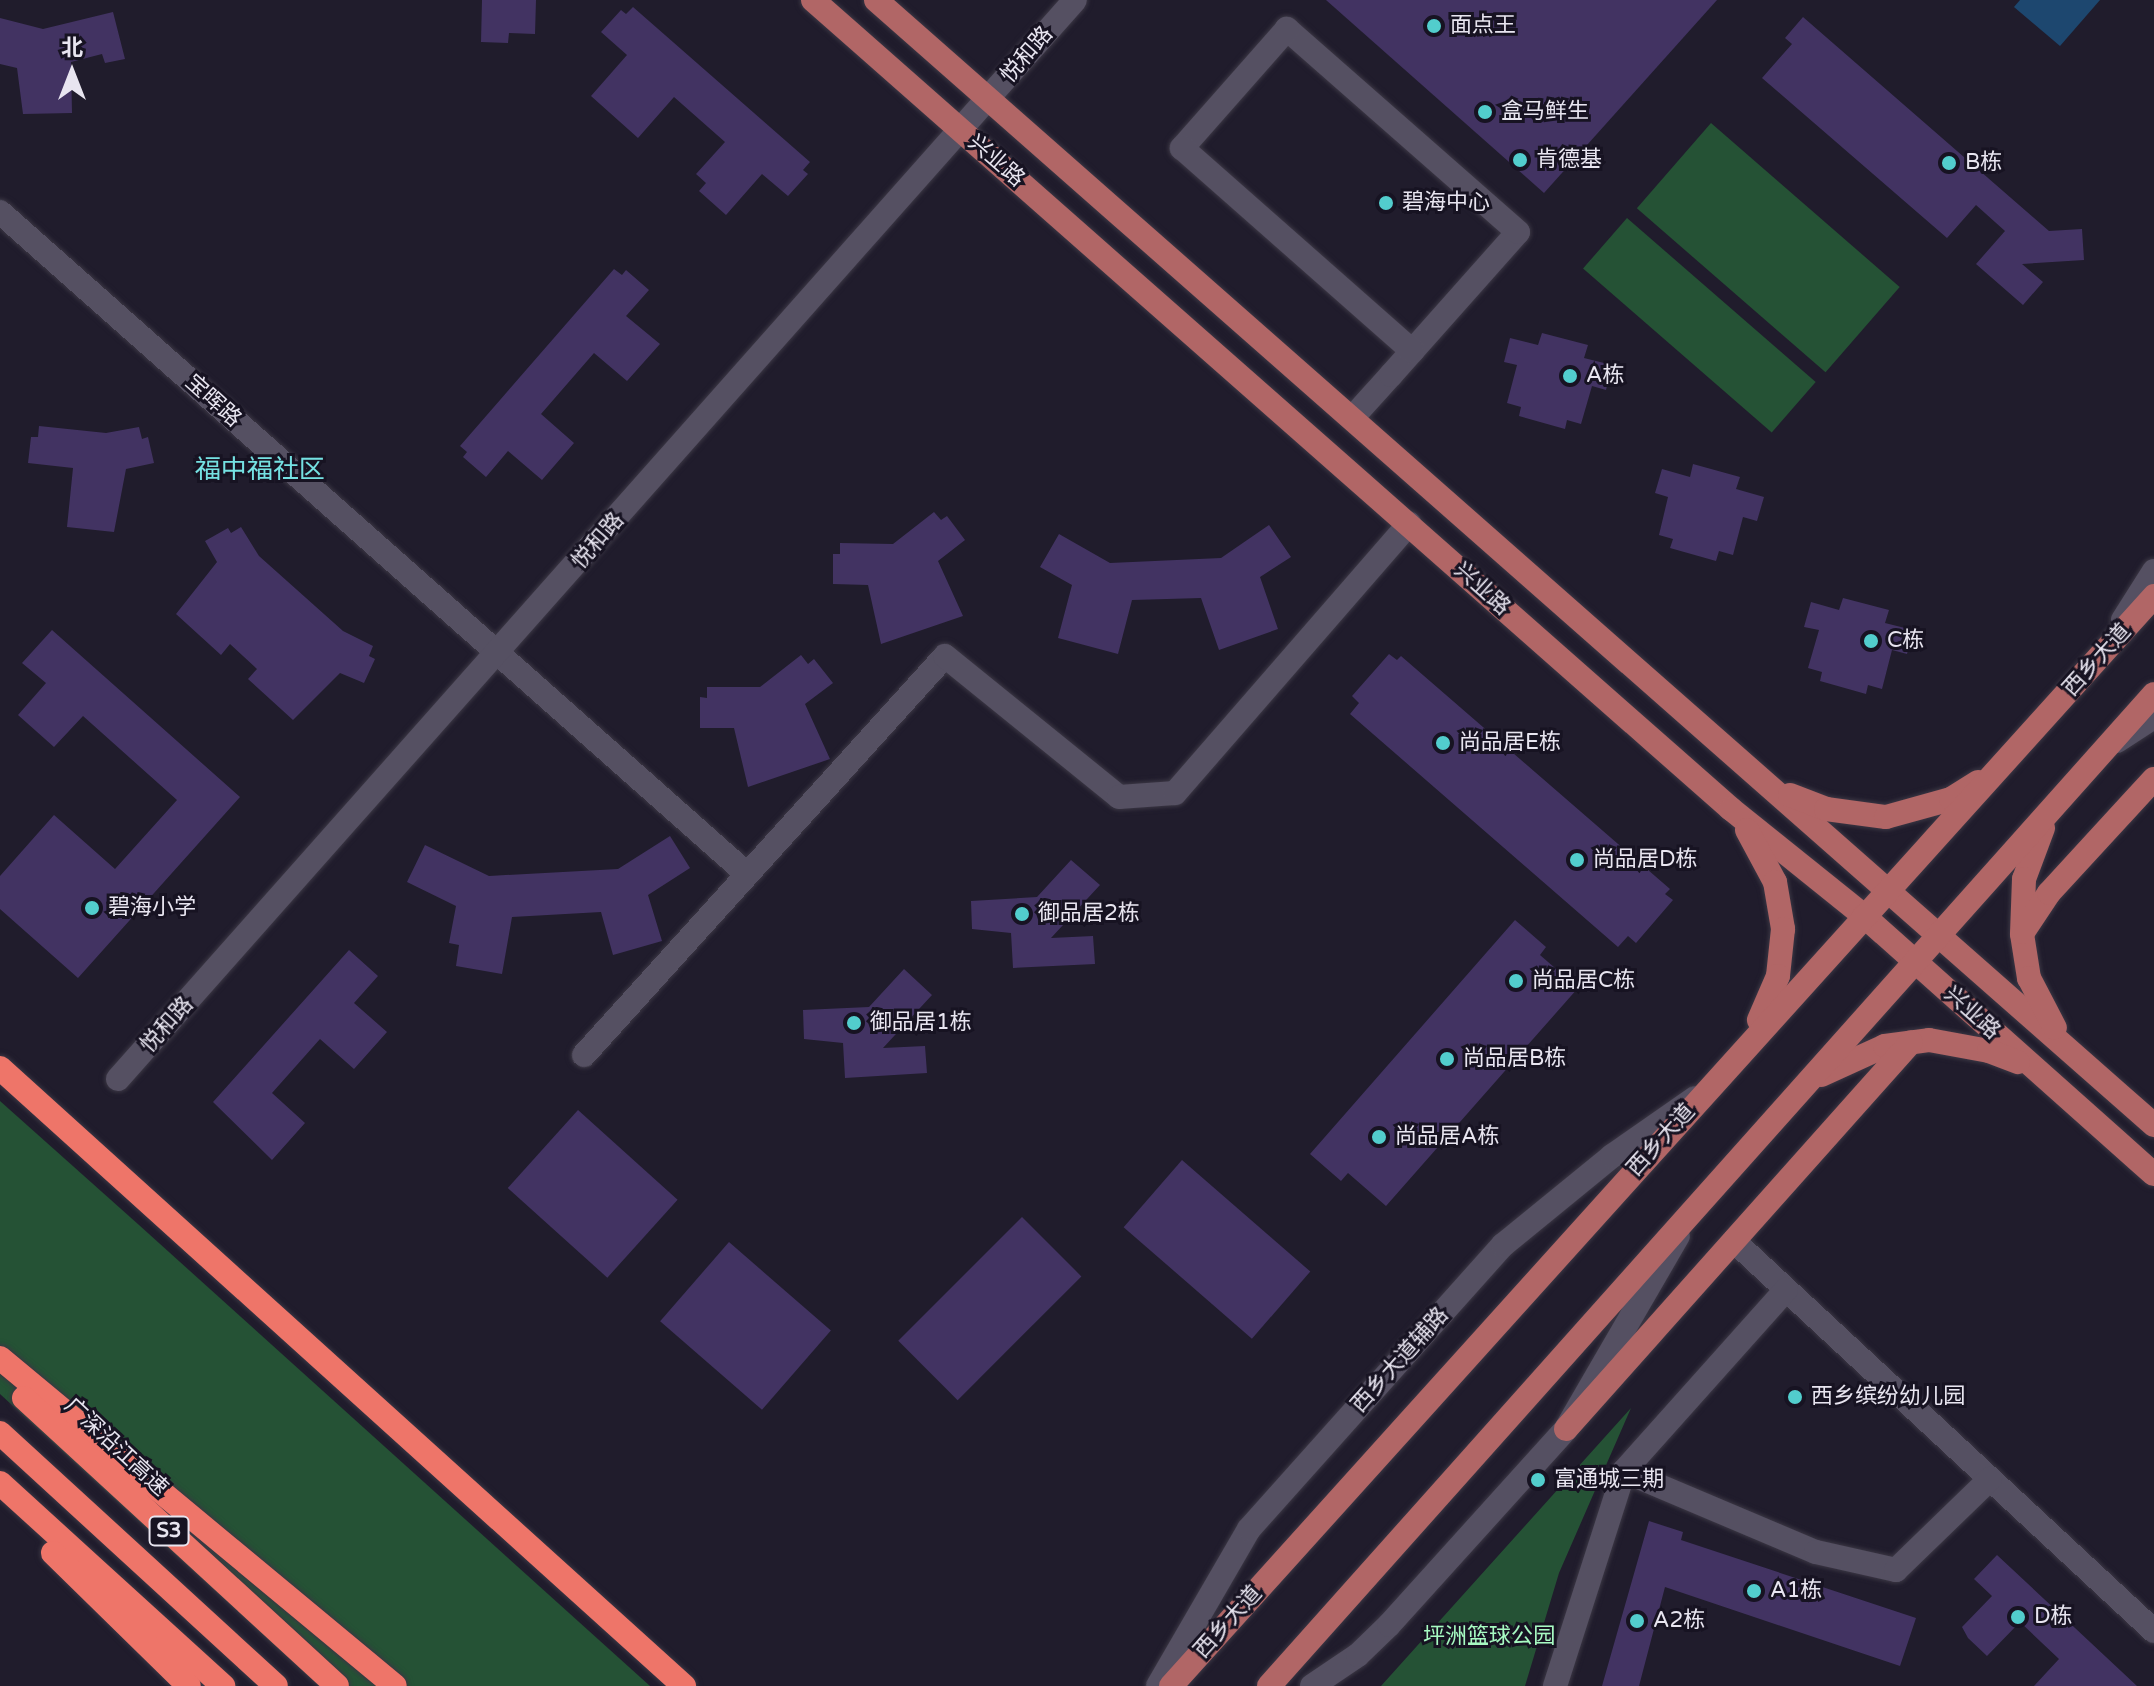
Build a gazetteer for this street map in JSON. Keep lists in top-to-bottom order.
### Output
{
  "streets": {
    "highway": ["广深沿江高速", "S3"],
    "main road": ["兴业路", "西乡大道"],
    "street": ["悦和路", "宝晖路", "西乡大道辅路"]
  },
  "crossings": [
    ["悦和路", "兴业路"],
    ["悦和路", "宝晖路"],
    ["兴业路", "西乡大道"],
    ["西乡大道", "西乡大道辅路"]
  ],
  "districts": ["福中福社区"],
  "parks": ["坪洲篮球公园"],
  "places": [
    "面点王",
    "盒马鲜生",
    "肯德基",
    "B栋",
    "碧海中心",
    "A栋",
    "C栋",
    "尚品居E栋",
    "尚品居D栋",
    "碧海小学",
    "御品居2栋",
    "尚品居C栋",
    "御品居1栋",
    "尚品居B栋",
    "尚品居A栋",
    "西乡缤纷幼儿园",
    "富通城三期",
    "A1栋",
    "D栋",
    "A2栋"
  ],
  "north": "top"
}
